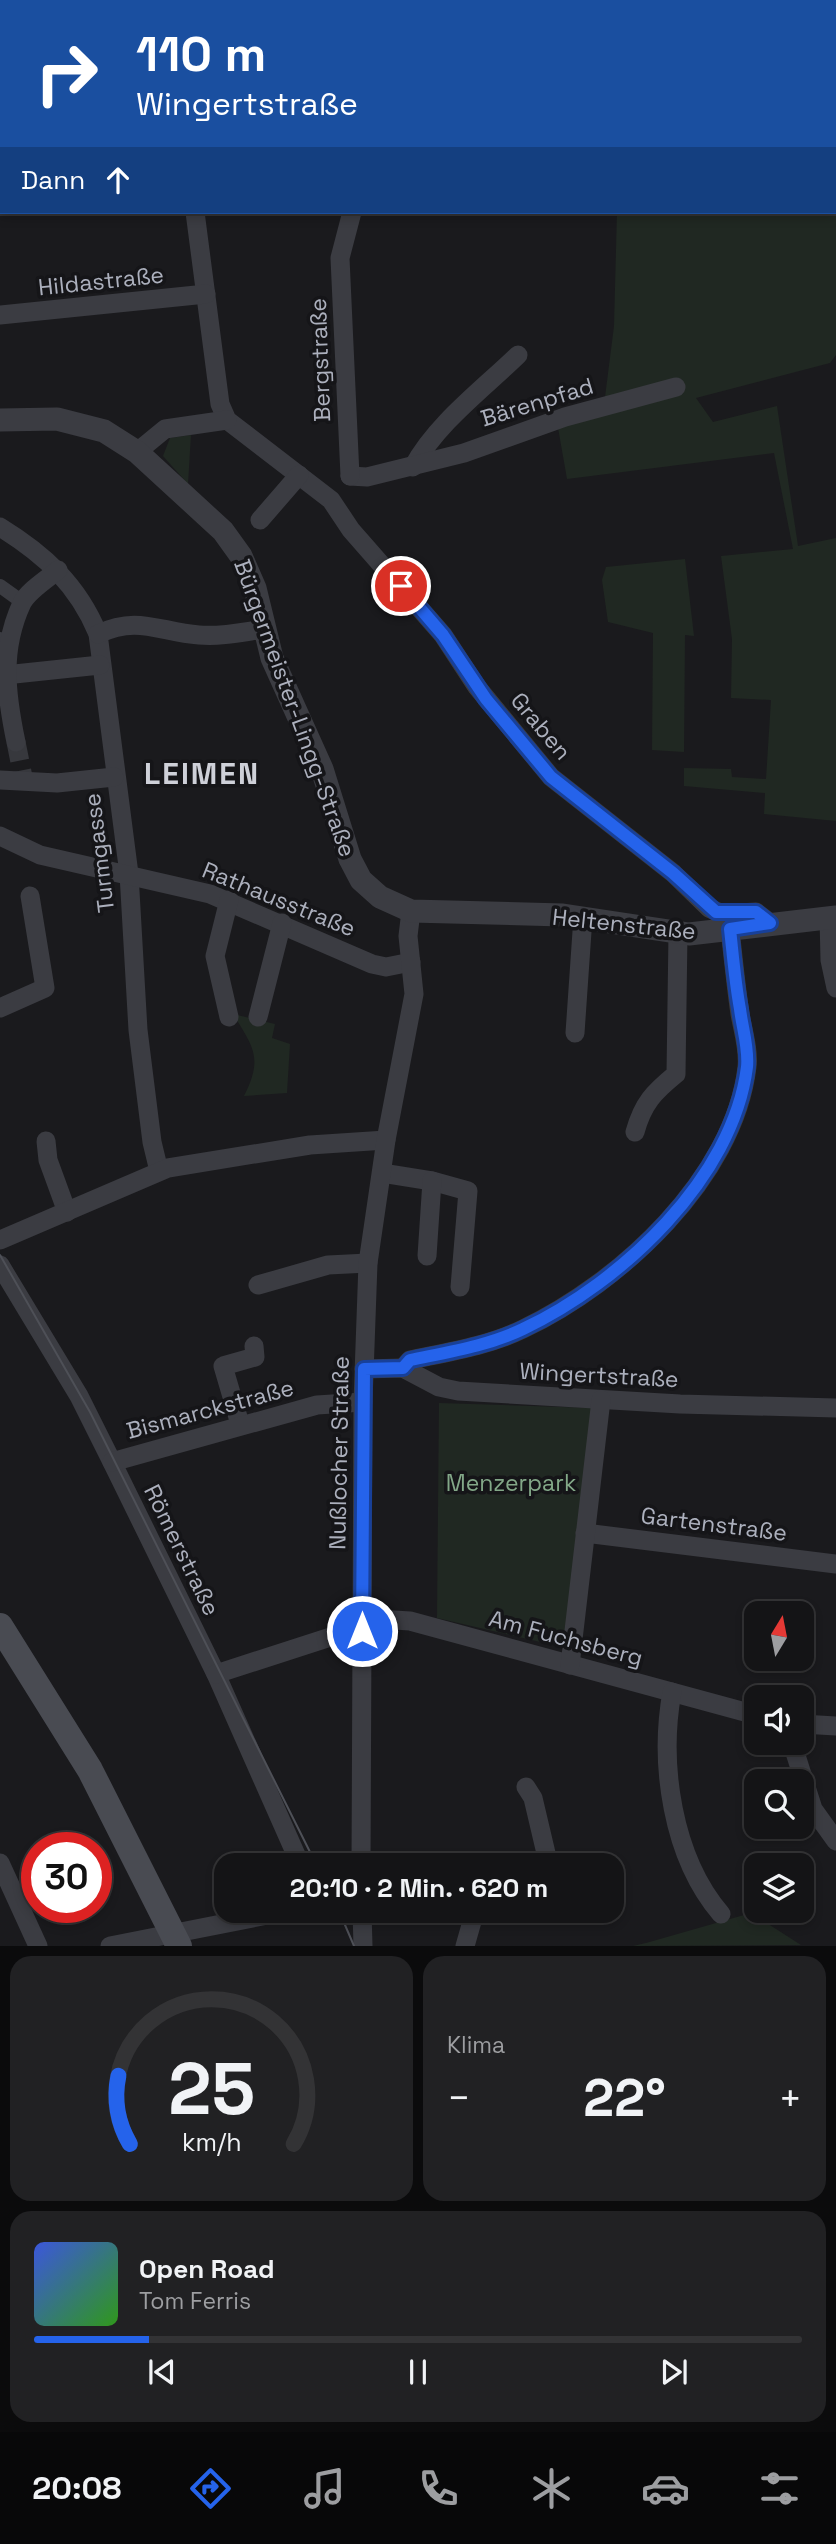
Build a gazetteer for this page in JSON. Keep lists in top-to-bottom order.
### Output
{
  "streets": {
    "street": [
      "Hildastraße",
      "Bergstraße",
      "Bärenpfad",
      "Bürgermeister-Lingg-Straße",
      "Graben",
      "Turmgasse",
      "Rathausstraße",
      "Heltenstraße",
      "Wingertstraße",
      "Bismarckstraße",
      "Nußlocher Straße",
      "Gartenstraße",
      "Römerstraße",
      "Am Fuchsberg"
    ]
  },
  "crossings": [
    ["Bergstraße", "Bärenpfad"],
    ["Bürgermeister-Lingg-Straße", "Heltenstraße"],
    ["Graben", "Heltenstraße"],
    ["Turmgasse", "Rathausstraße"],
    ["Rathausstraße", "Nußlocher Straße"],
    ["Wingertstraße", "Nußlocher Straße"],
    ["Bismarckstraße", "Nußlocher Straße"],
    ["Bismarckstraße", "Römerstraße"],
    ["Nußlocher Straße", "Am Fuchsberg"],
    ["Römerstraße", "Am Fuchsberg"]
  ],
  "districts": ["LEIMEN"],
  "parks": ["Menzerpark"],
  "north": "top",
  "page": {
    "turn": ["110 m", "Wingertstraße"],
    "then": "Dann",
    "limit": "30",
    "trip": "20:10 · 2 Min. · 620 m",
    "tile": "Klima",
    "heat": ["−", "22°", "+"],
    "song": ["Open Road", "Tom Ferris"],
    "tabs": "20:08",
    "gauge": ["25", "km/h"]
  }
}
